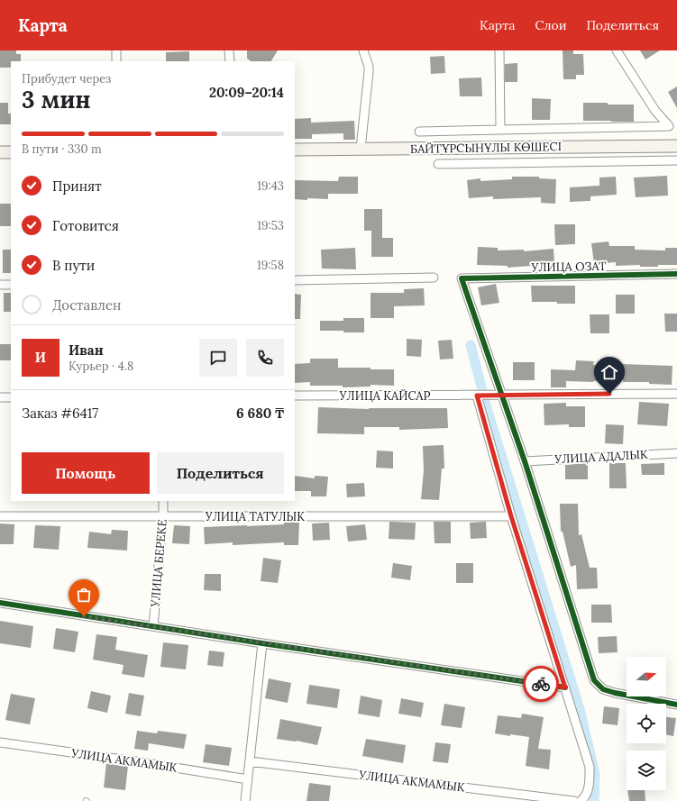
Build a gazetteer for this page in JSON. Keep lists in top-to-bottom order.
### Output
{
  "streets": {
    "main road": ["БАЙТҰРСЫНҰЛЫ КӨШЕСІ"],
    "street": [
      "УЛИЦА ОЗАТ",
      "УЛИЦА КАЙСАР",
      "УЛИЦА АДАЛЫК",
      "УЛИЦА ТАТУЛЫК",
      "УЛИЦА БЕРЕКЕ",
      "УЛИЦА АКМАМЫК"
    ]
  },
  "crossings": [
    ["УЛИЦА ОЗАТ", "УЛИЦА КАЙСАР"],
    ["УЛИЦА ТАТУЛЫК", "УЛИЦА БЕРЕКЕ"]
  ],
  "north": "right",
  "page": {
    "header": "Карта",
    "nav": ["Карта", "Слои", "Поделиться"],
    "heading": ["3 мин", "Прибудет через", "20:09–20:14"],
    "panel": [
      "Иван",
      "Курьер · 4.8",
      "Заказ #6417",
      "6 680 ₸"
    ],
    "bar": "В пути · 330 m",
    "list": [
      ["Принят", "19:43"],
      ["Готовится", "19:53"],
      ["В пути", "19:58"],
      "Доставлен"
    ],
    "round": "И",
    "buttons": ["Помощь", "Поделиться"]
  }
}
